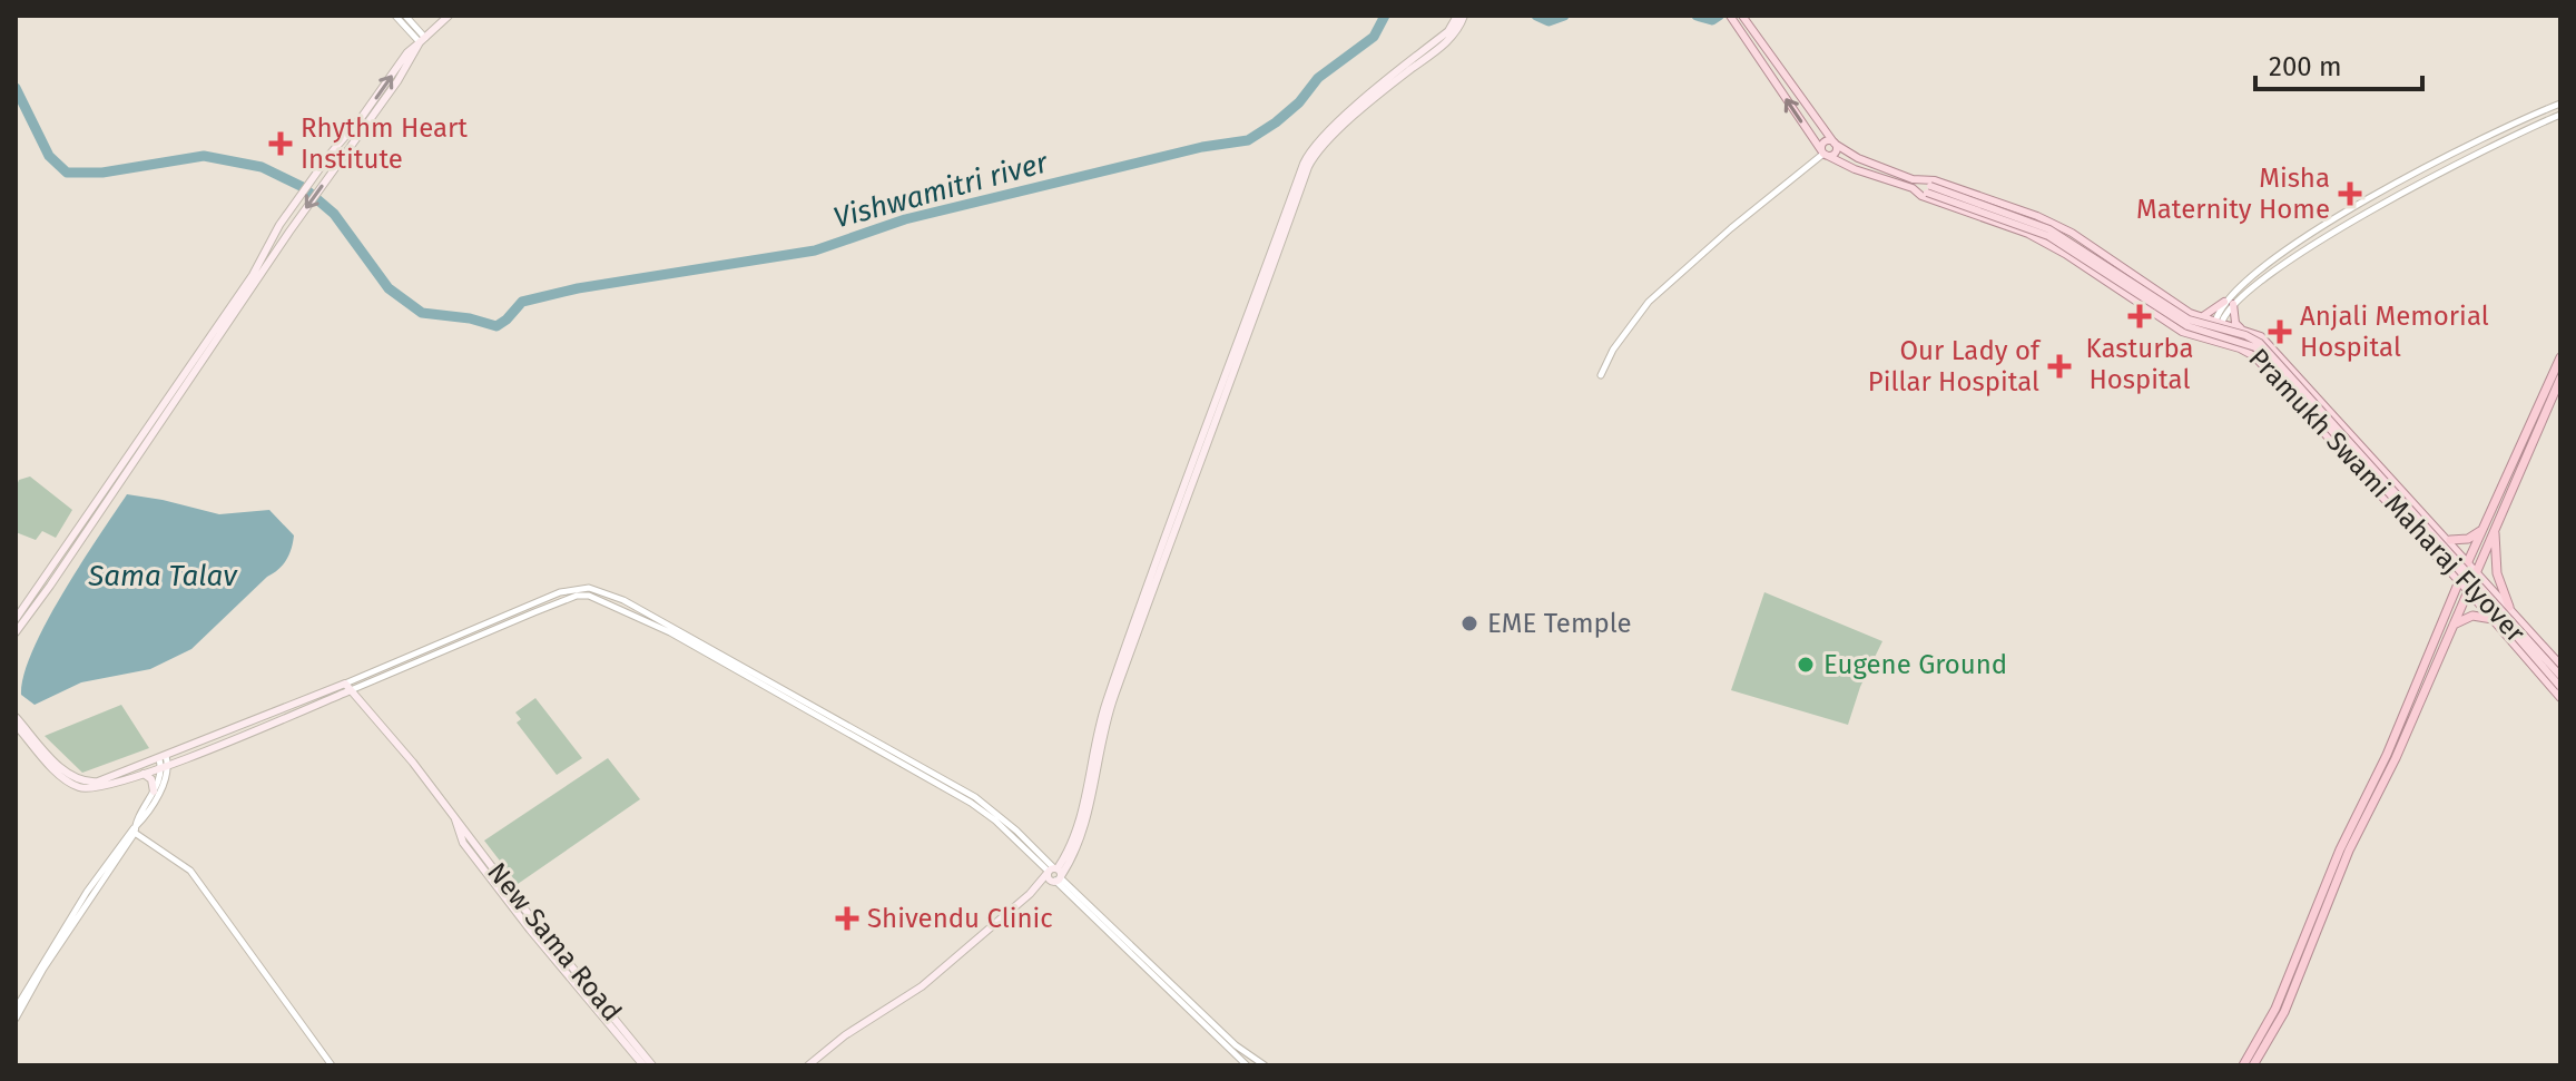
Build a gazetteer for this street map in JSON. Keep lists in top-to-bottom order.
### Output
{
  "streets": {
    "main road": ["Pramukh Swami Maharaj Flyover", "New Sama Road"]
  },
  "water": ["Vishwamitri river", "Sama Talav"],
  "places": {
    "health": [
      "Rhythm Heart Institute",
      "Misha Maternity Home",
      "Kasturba Hospital",
      "Anjali Memorial Hospital",
      "Our Lady of Pillar Hospital",
      "Shivendu Clinic"
    ],
    "other": ["EME Temple", "Eugene Ground"]
  },
  "scale_bar": "200 m"
}
